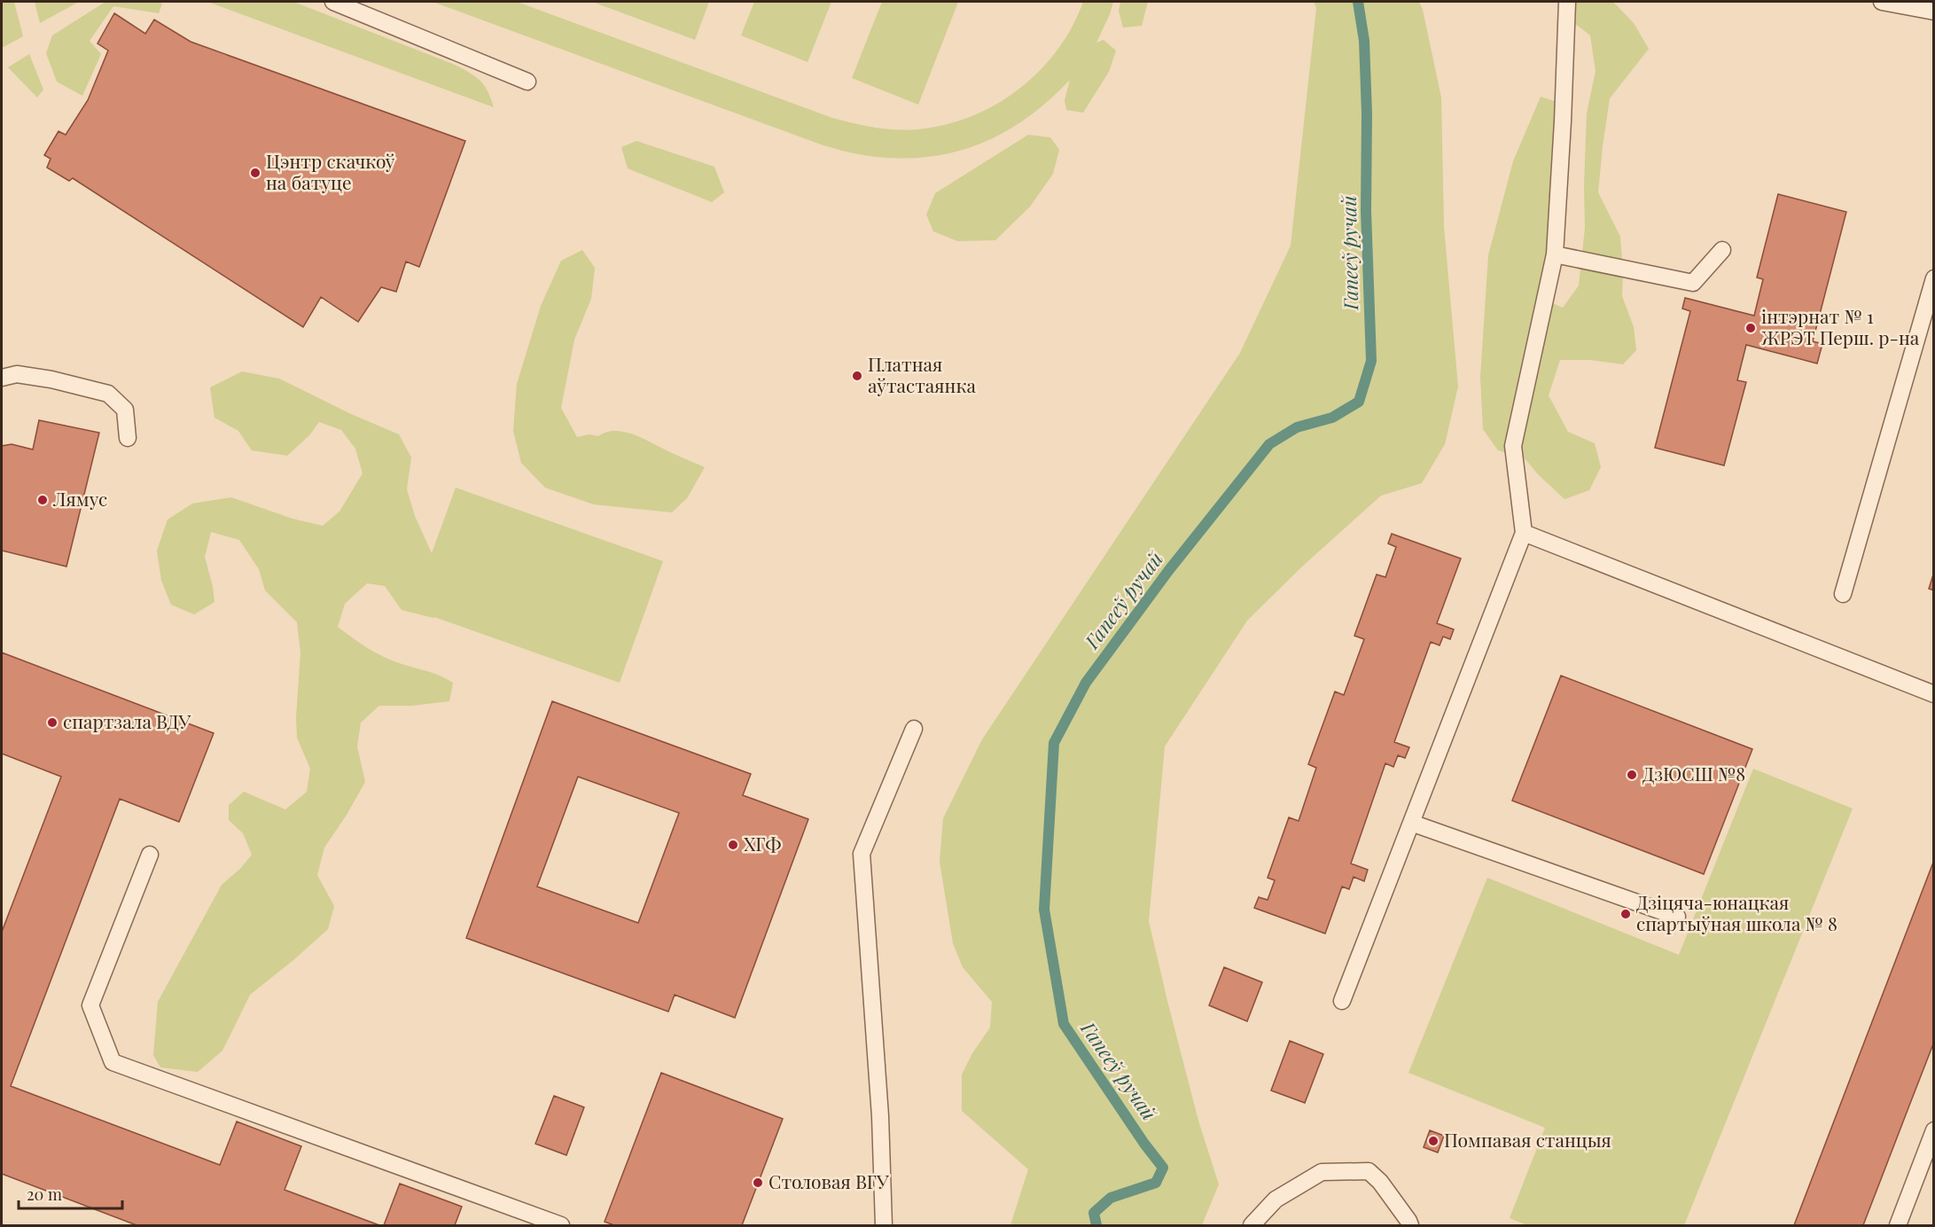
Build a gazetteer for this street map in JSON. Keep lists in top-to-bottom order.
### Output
{
  "water": ["Гапееў ручай"],
  "places": [
    "Цэнтр скачкоў на батуце",
    "інтэрнат № 1 ЖРЭТ Перш. р-на",
    "Платная аўтастаянка",
    "Лямус",
    "спартзала ВДУ",
    "ДзЮСШ №8",
    "ХГФ",
    "Дзіцяча-юнацкая спартыўная школа № 8",
    "Помпавая станцыя",
    "Столовая ВГУ"
  ],
  "scale_bar": "20 m"
}
